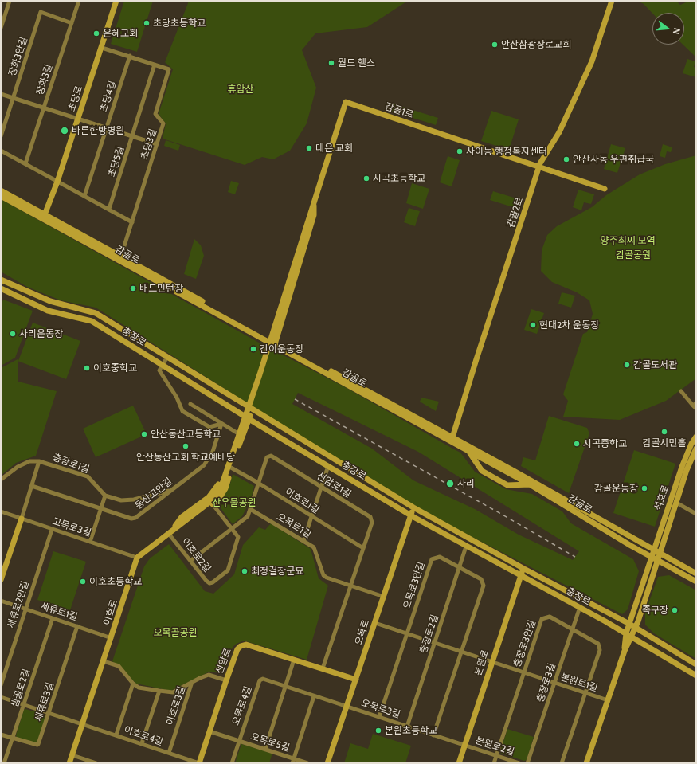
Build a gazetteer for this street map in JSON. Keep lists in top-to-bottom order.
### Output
{
  "streets": {
    "street": [
      "장화3안길",
      "장화3길",
      "초당4길",
      "초당로",
      "감골1로",
      "초당3길",
      "초당5길",
      "감골2로",
      "감골로",
      "충장로",
      "충장로1길",
      "선암로1길",
      "동산고안길",
      "석호로",
      "이호로1길",
      "오목로1길",
      "고목로3길",
      "이호로2길",
      "오목로3안길",
      "세류로2안길",
      "세류로1길",
      "이호로",
      "오목로",
      "충장로2길",
      "충장로3안길",
      "선암로",
      "본원로",
      "충장로3길",
      "본원로1길",
      "샘골로2길",
      "세류로3길",
      "이호로3길",
      "오목로4길",
      "오목로3길",
      "이호로4길",
      "오목로5길",
      "본원로2길"
    ]
  },
  "crossings": [
    ["장화3안길", "장화3길"],
    ["초당4길", "초당3길"],
    ["초당로", "초당3길"],
    ["초당로", "감골로"],
    ["감골1로", "감골2로"],
    ["초당3길", "초당5길"],
    ["초당3길", "감골로"],
    ["감골2로", "감골로"],
    ["감골로", "석호로"],
    ["충장로", "석호로"],
    ["충장로", "오목로"],
    ["충장로", "충장로2길"],
    ["충장로", "본원로"],
    ["충장로", "충장로3길"],
    ["선암로1길", "이호로1길"],
    ["선암로1길", "오목로1길"],
    ["선암로1길", "이호로2길"],
    ["선암로1길", "선암로"],
    ["오목로1길", "오목로"],
    ["고목로3길", "세류로2안길"],
    ["고목로3길", "이호로"],
    ["오목로3안길", "충장로2길"],
    ["오목로3안길", "본원로1길"],
    ["오목로3안길", "오목로3길"],
    ["세류로2안길", "세류로1길"],
    ["세류로1길", "이호로"],
    ["세류로1길", "샘골로2길"],
    ["세류로1길", "세류로3길"],
    ["이호로", "이호로3길"],
    ["이호로", "이호로4길"],
    ["오목로", "선암로"],
    ["오목로", "본원로1길"],
    ["오목로", "오목로4길"],
    ["오목로", "오목로3길"],
    ["충장로2길", "본원로1길"],
    ["충장로2길", "오목로3길"],
    ["충장로3안길", "충장로3길"],
    ["충장로3안길", "본원로1길"],
    ["충장로3안길", "본원로2길"],
    ["선암로", "이호로3길"],
    ["선암로", "이호로4길"],
    ["선암로", "오목로5길"],
    ["본원로", "본원로1길"],
    ["본원로", "오목로3길"],
    ["본원로", "본원로2길"],
    ["충장로3길", "본원로1길"],
    ["샘골로2길", "세류로3길"],
    ["샘골로2길", "이호로4길"],
    ["세류로3길", "이호로4길"],
    ["이호로3길", "이호로4길"],
    ["오목로4길", "오목로3길"],
    ["오목로4길", "오목로5길"],
    ["오목로3길", "본원로2길"]
  ],
  "parks": [
    "휴암산",
    "양주최씨 모역",
    "감골공원",
    "산우물공원",
    "오목골공원"
  ],
  "places": [
    "초당초등학교",
    "은혜교회",
    "안산삼광장로교회",
    "월드 헬스",
    "바른한방병원",
    "대은 교회",
    "사이동 행정복지센터",
    "안산사동 우편취급국",
    "시곡초등학교",
    "배드민턴장",
    "현대2차 운동장",
    "사리운동장",
    "간이운동장",
    "감골도서관",
    "이호중학교",
    "감골시민홀",
    "안산동산고등학교",
    "시곡중학교",
    "안산동산교회 학교예배당",
    "사리",
    "감골운동장",
    "최정걸장군묘",
    "이호초등학교",
    "족구장",
    "본원초등학교"
  ],
  "north": "right"
}
